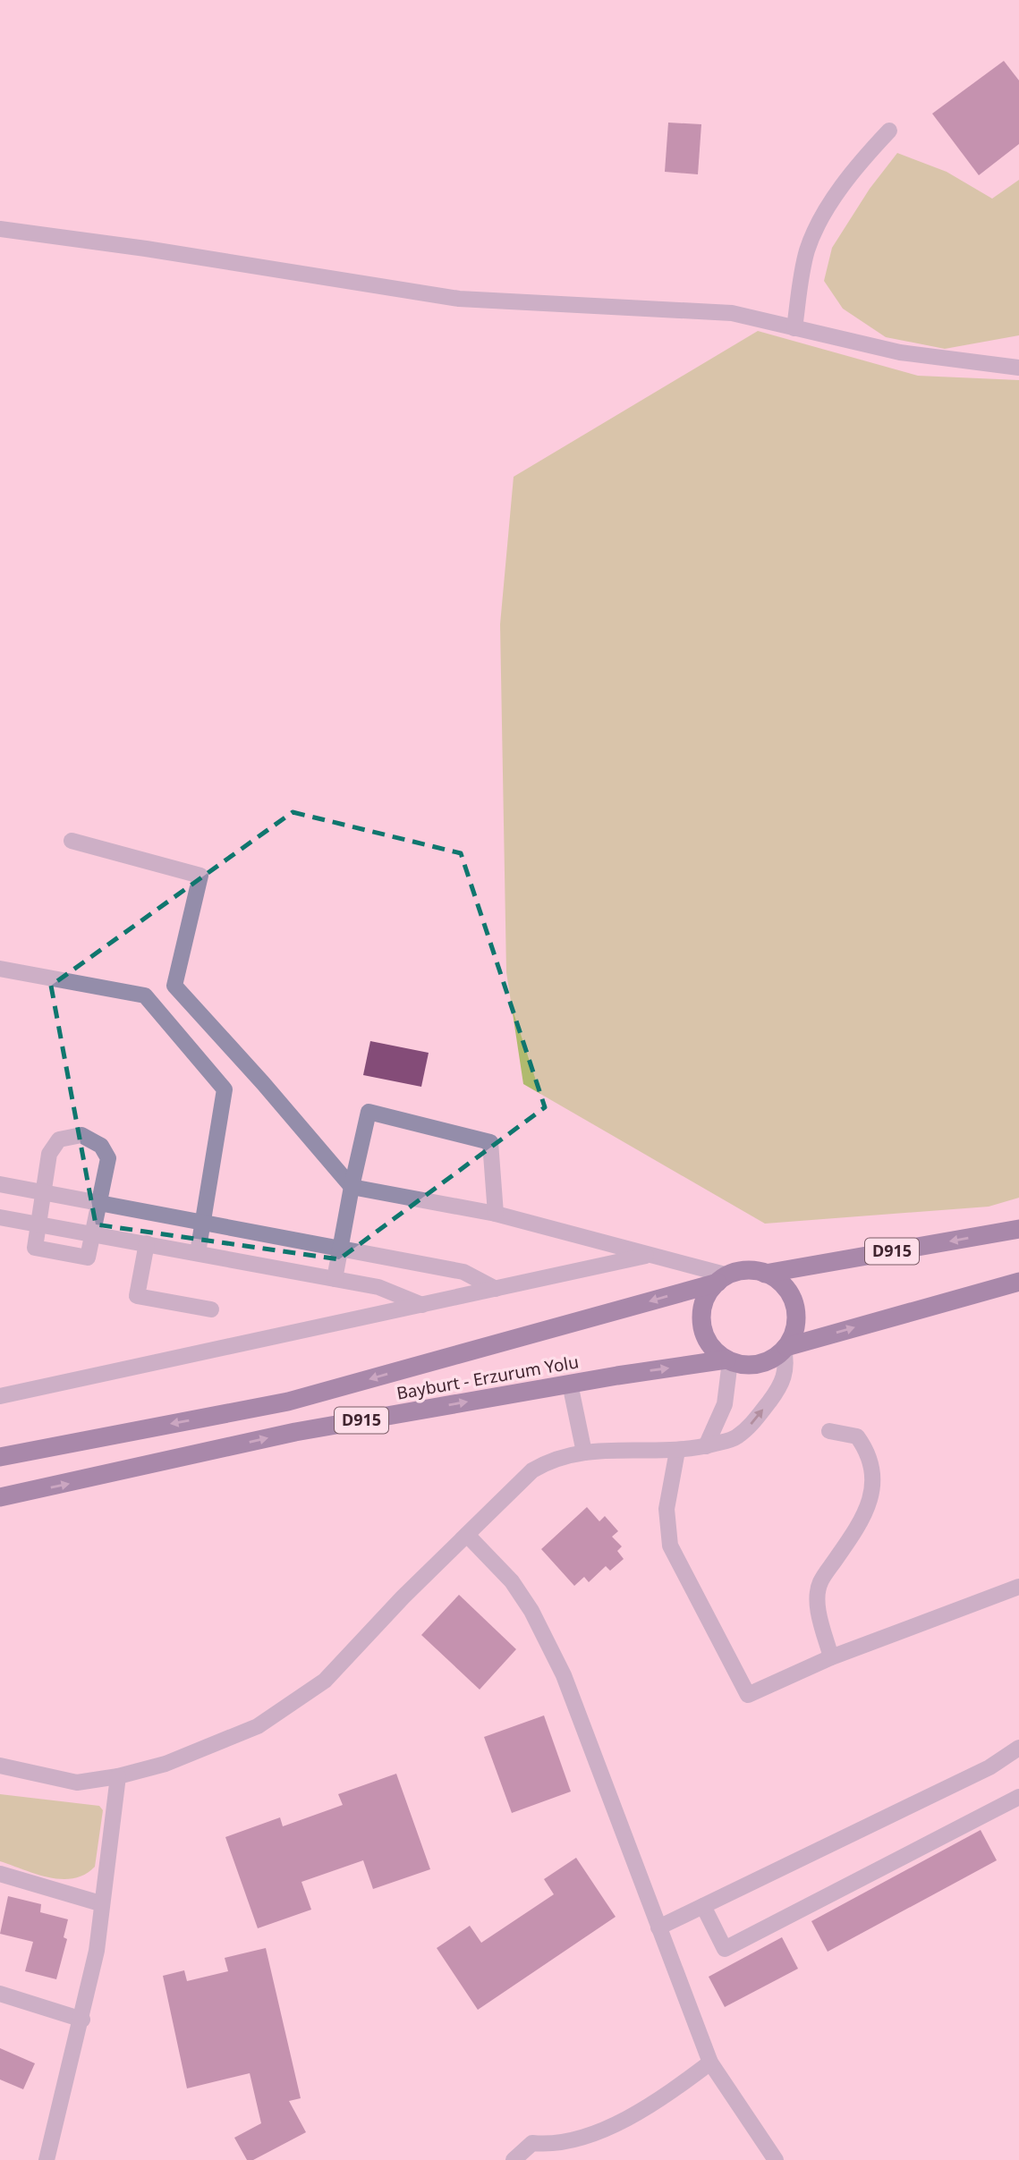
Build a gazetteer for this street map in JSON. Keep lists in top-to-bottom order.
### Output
{
  "streets": {
    "highway": ["D915", "Bayburt - Erzurum Yolu"]
  }
}
